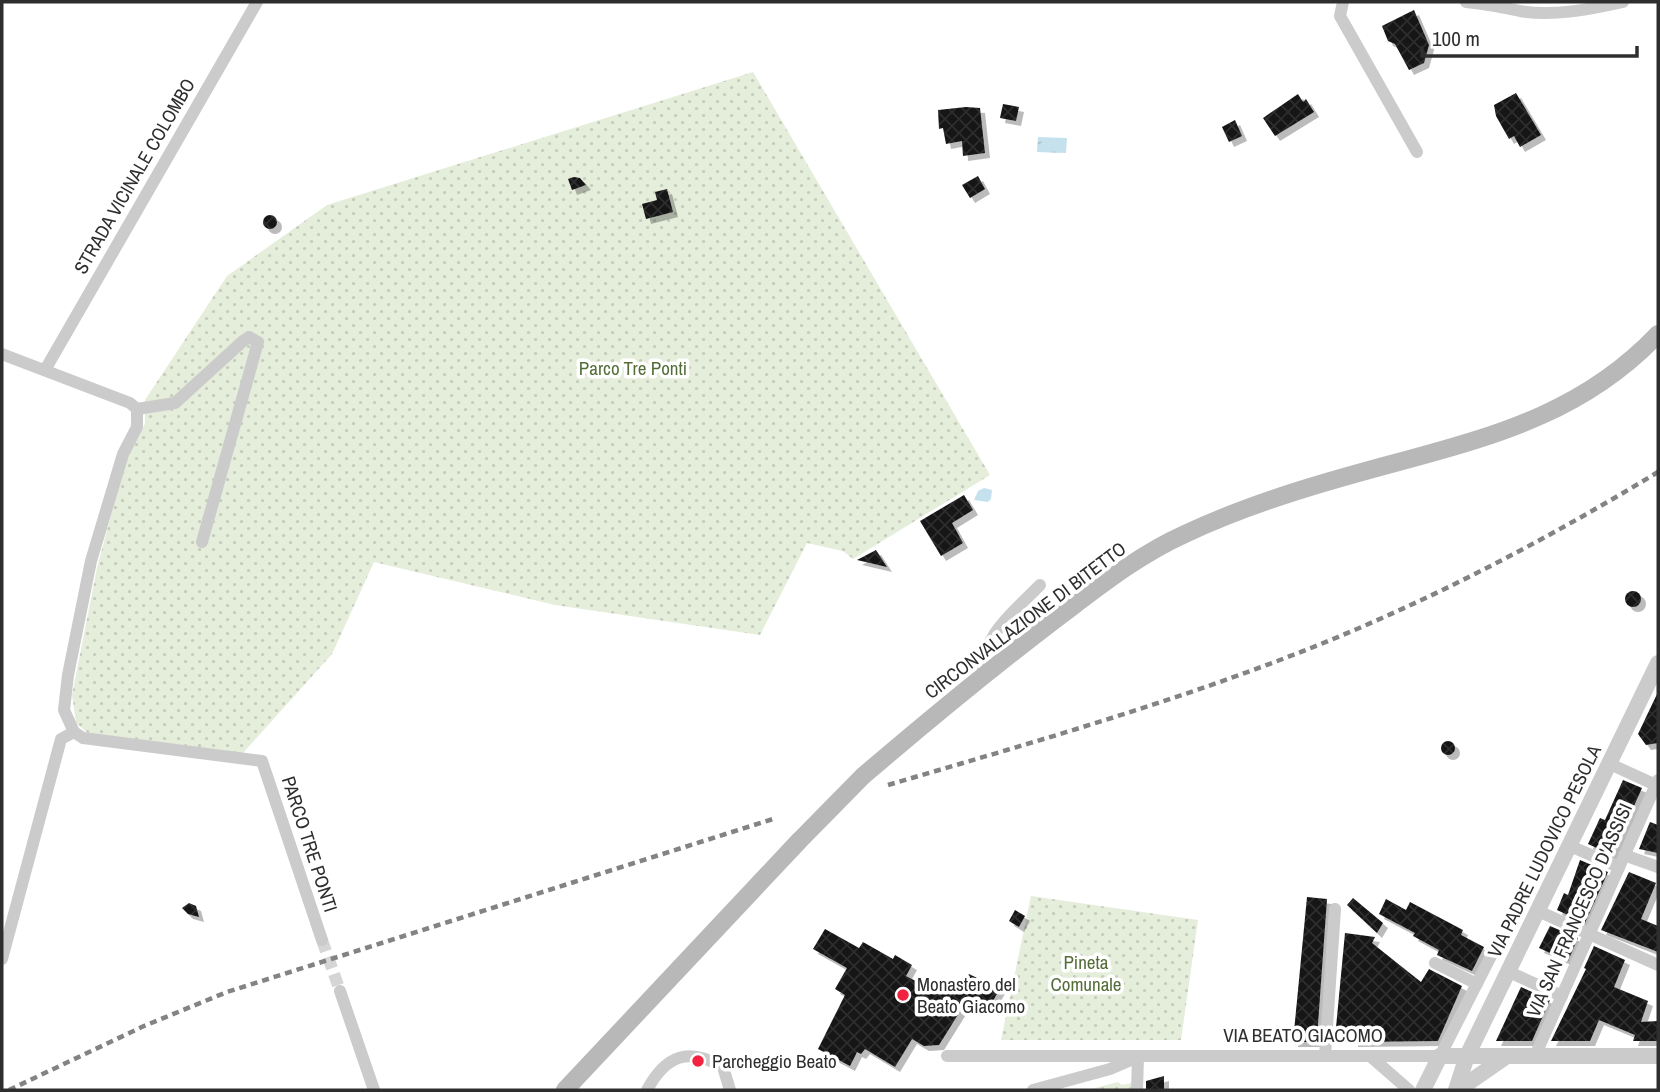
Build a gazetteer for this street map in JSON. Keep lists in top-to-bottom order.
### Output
{
  "streets": {
    "main road": ["CIRCONVALLAZIONE DI BITETTO"],
    "street": [
      "STRADA VICINALE COLOMBO",
      "PARCO TRE PONTI",
      "VIA PADRE LUDOVICO PESOLA",
      "VIA SAN FRANCESCO D'ASSISI",
      "VIA BEATO GIACOMO"
    ]
  },
  "crossings": [
    ["VIA PADRE LUDOVICO PESOLA", "VIA BEATO GIACOMO"],
    ["VIA SAN FRANCESCO D'ASSISI", "VIA BEATO GIACOMO"]
  ],
  "parks": ["Parco Tre Ponti", "Pineta Comunale"],
  "places": ["Monastero del Beato Giacomo", "Parcheggio Beato"],
  "scale_bar": "100 m"
}
